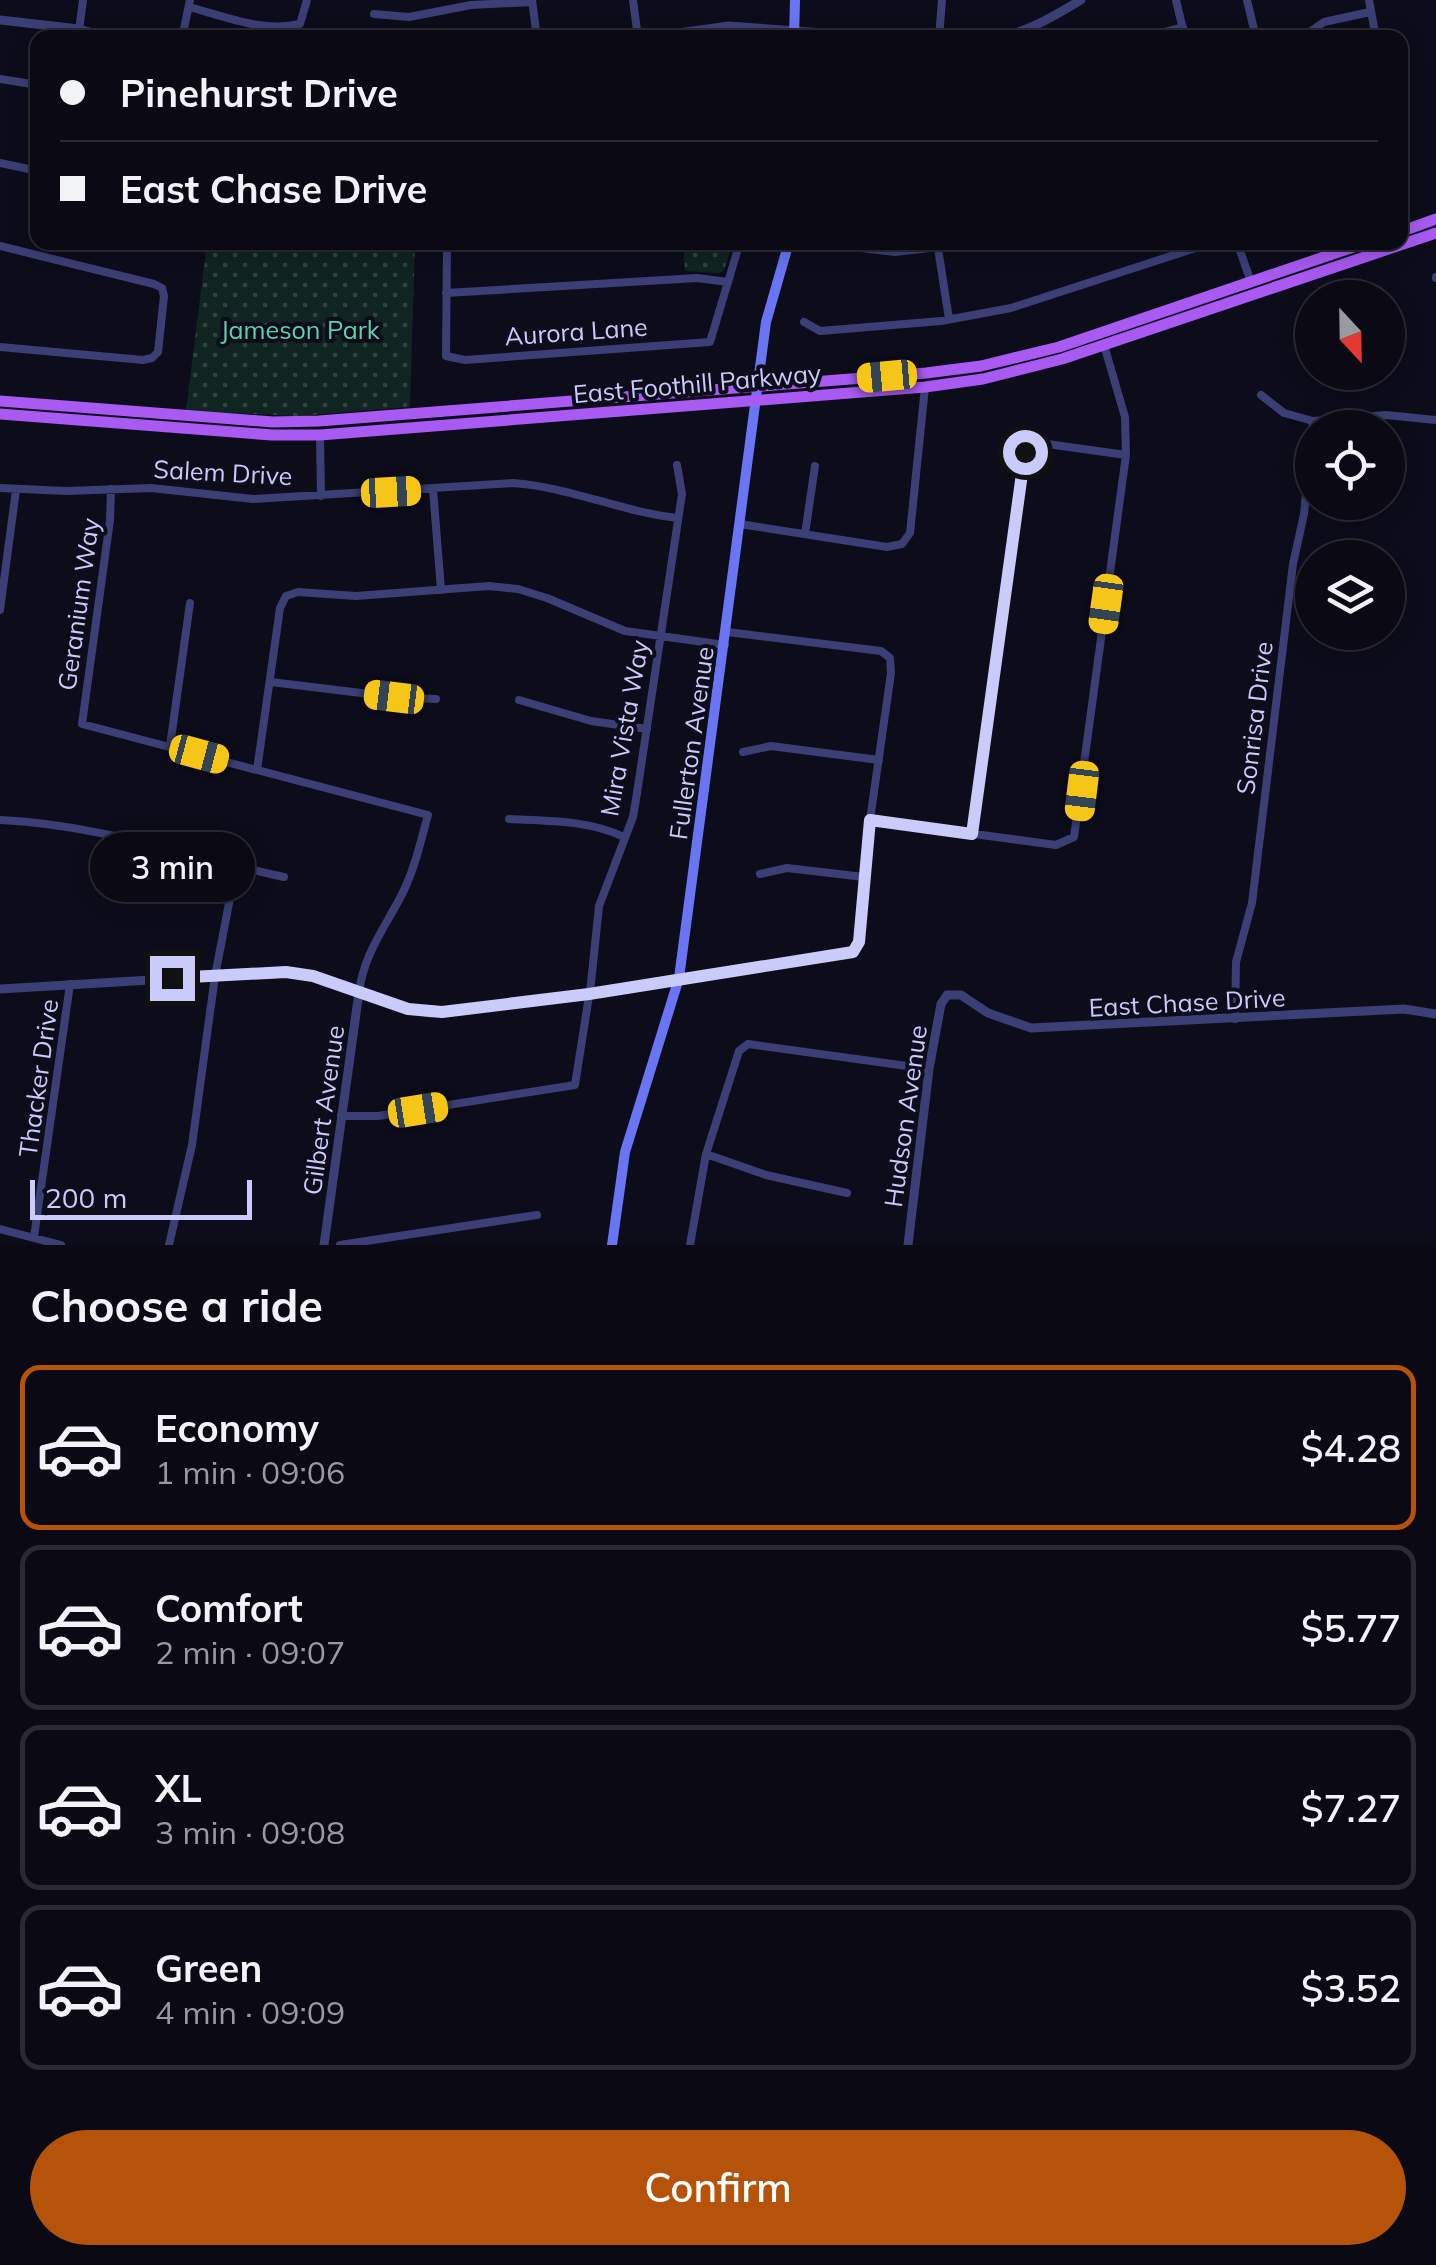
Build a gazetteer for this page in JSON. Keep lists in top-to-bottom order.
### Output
{
  "streets": {
    "main road": ["East Foothill Parkway", "Fullerton Avenue"],
    "street": [
      "Aurora Lane",
      "Salem Drive",
      "Geranium Way",
      "Sonrisa Drive",
      "Mira Vista Way",
      "East Chase Drive",
      "Thacker Drive",
      "Gilbert Avenue",
      "Hudson Avenue"
    ]
  },
  "crossings": [
    ["East Foothill Parkway", "Fullerton Avenue"],
    ["Salem Drive", "Geranium Way"],
    ["Salem Drive", "Mira Vista Way"],
    ["Sonrisa Drive", "East Chase Drive"],
    ["Mira Vista Way", "Gilbert Avenue"],
    ["East Chase Drive", "Hudson Avenue"]
  ],
  "parks": ["Jameson Park"],
  "scale_bar": "200 m",
  "north": "bottom",
  "page": {
    "banner": ["Pinehurst Drive", "East Chase Drive"],
    "bubble": "3 min",
    "scale": "200 m",
    "heading": "Choose a ride",
    "list": [
      {
        "name": "Economy",
        "note": "1 min · 09:06",
        "value": "$4.28"
      },
      {
        "name": "Comfort",
        "note": "2 min · 09:07",
        "value": "$5.77"
      },
      {
        "name": "XL",
        "note": "3 min · 09:08",
        "value": "$7.27"
      },
      {
        "name": "Green",
        "note": "4 min · 09:09",
        "value": "$3.52"
      }
    ],
    "buttons": "Confirm"
  }
}
